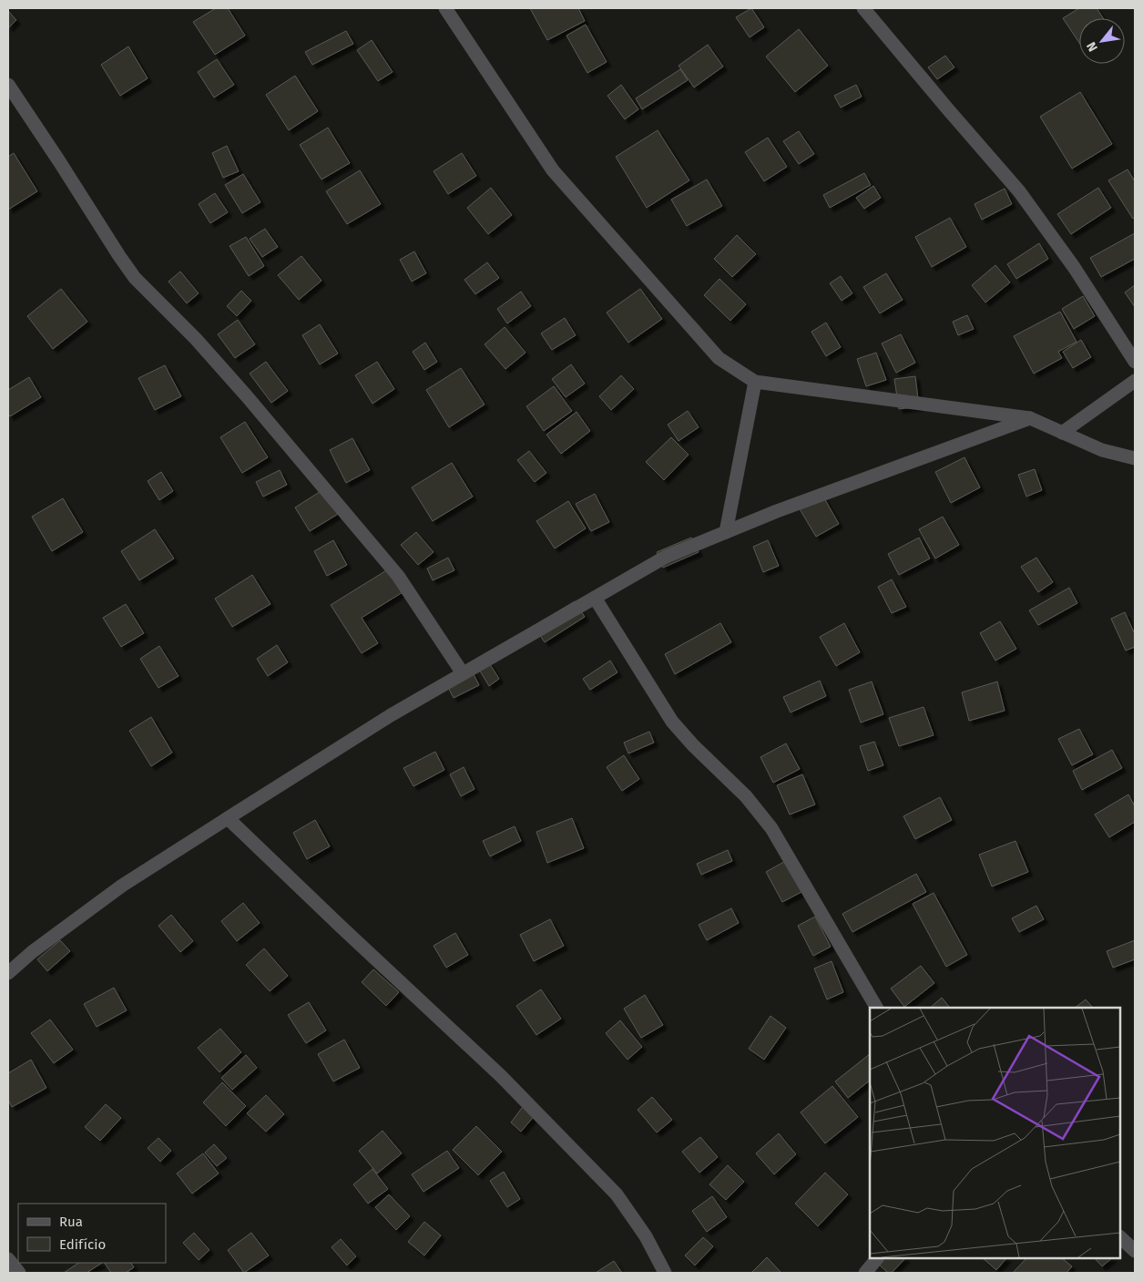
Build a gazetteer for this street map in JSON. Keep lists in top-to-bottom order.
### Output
{
  "legend": ["Rua", "Edifício"],
  "north": "bottom left"
}
